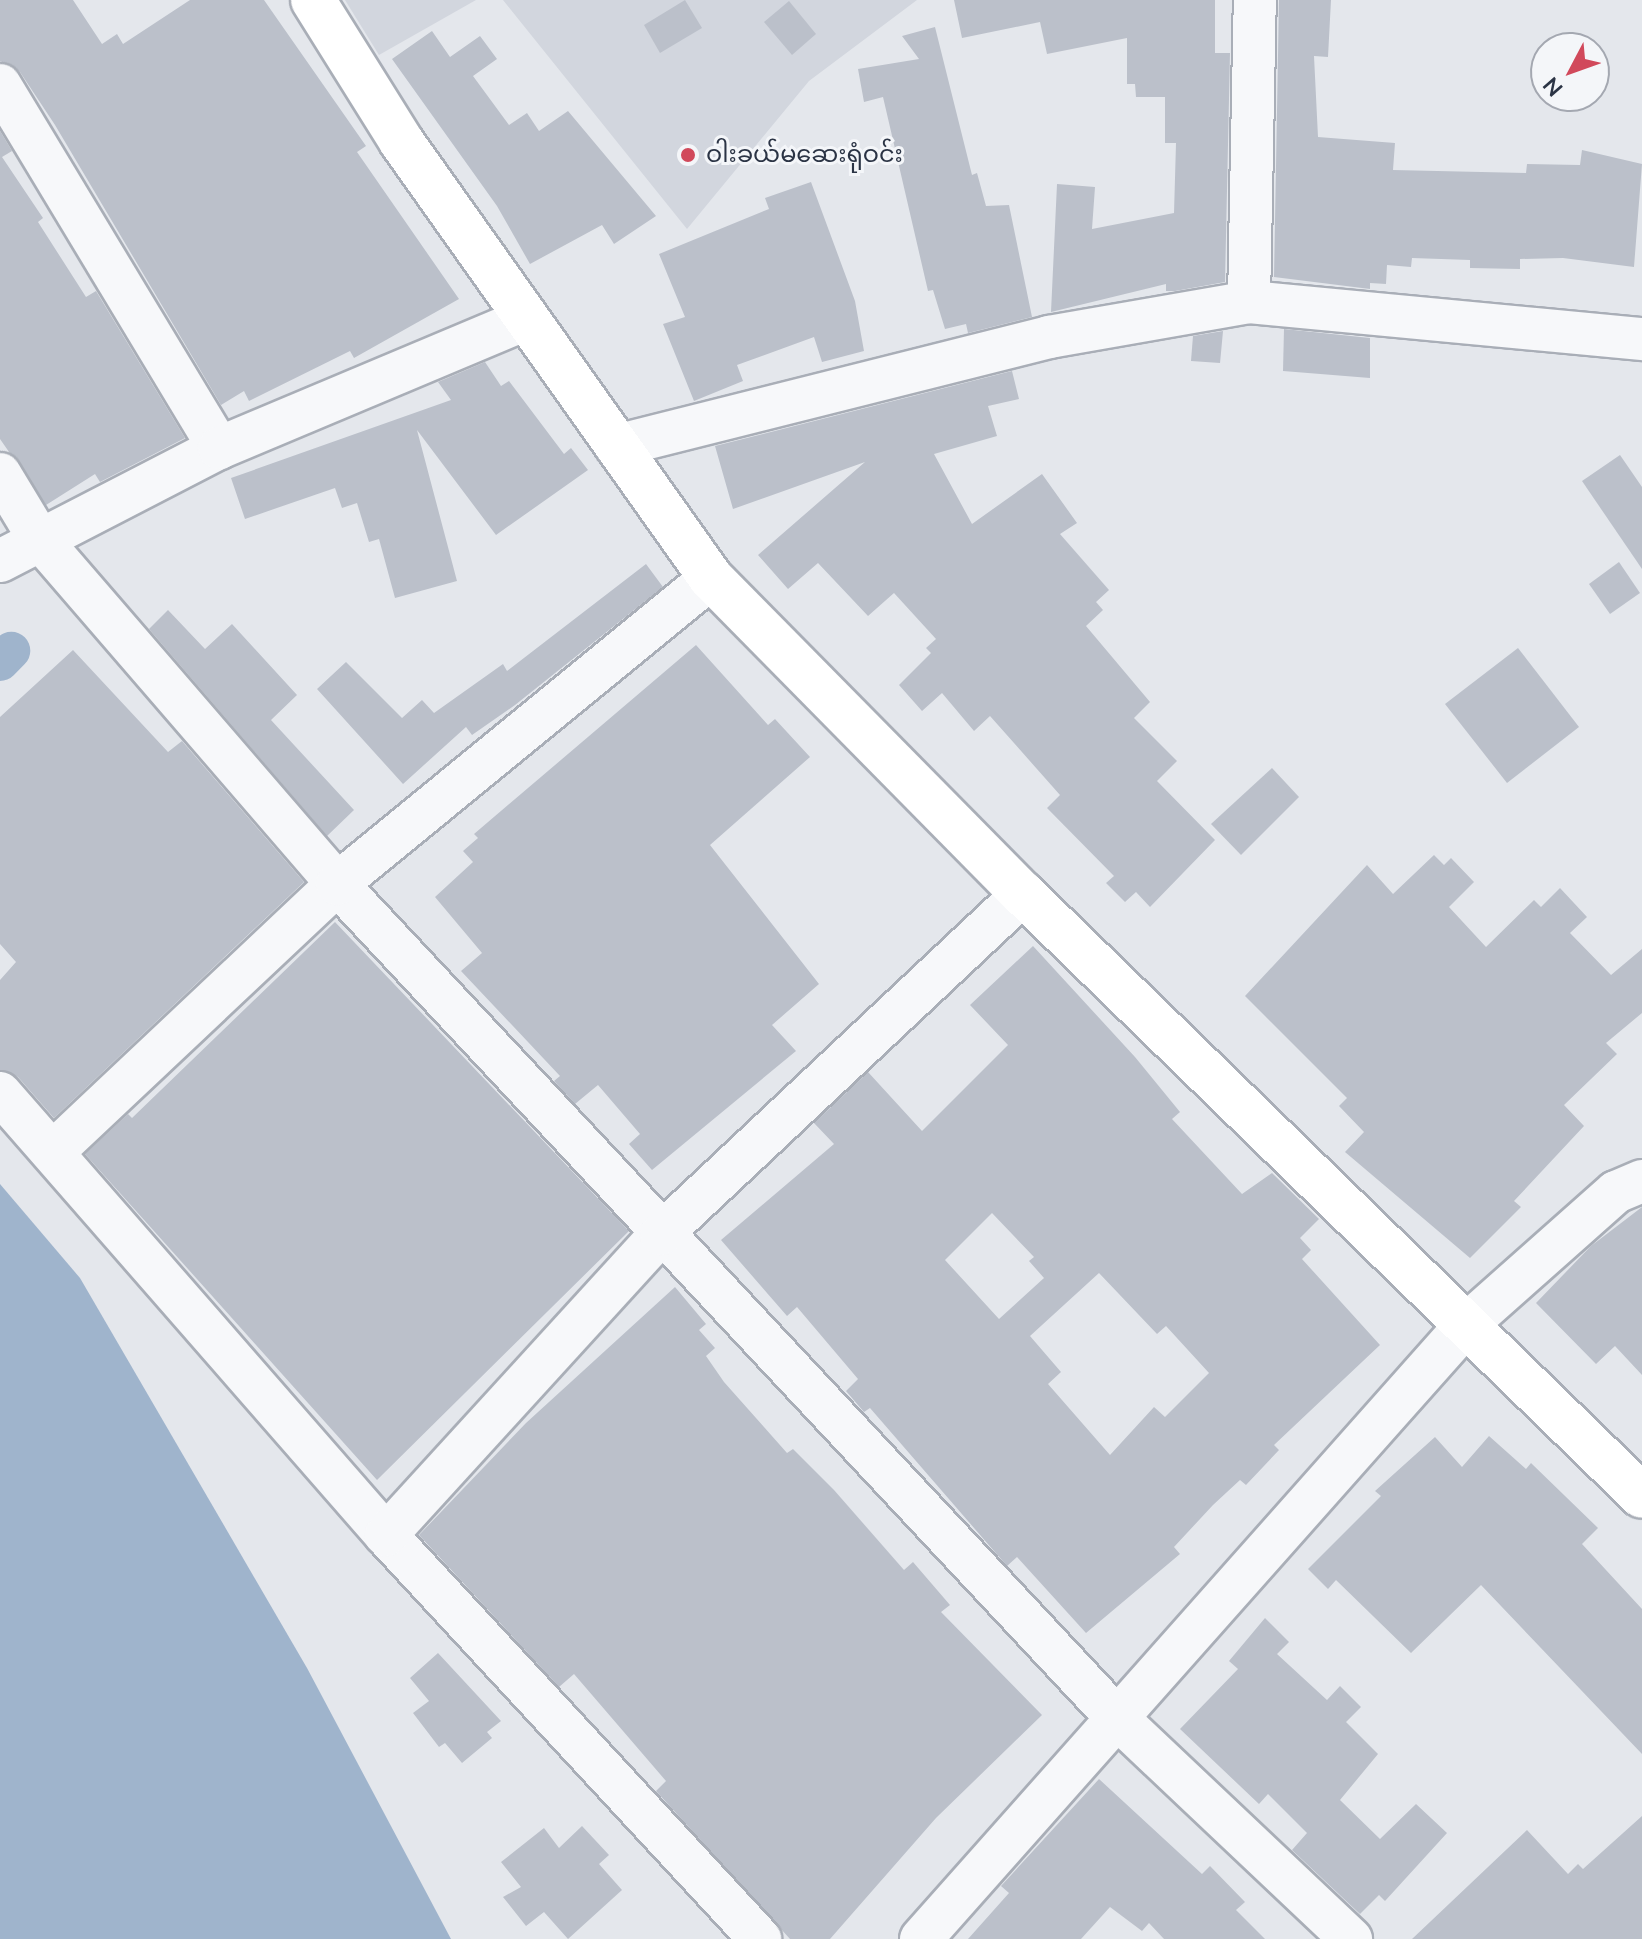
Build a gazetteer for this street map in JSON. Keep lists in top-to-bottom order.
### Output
{
  "places": ["ဝါးခယ်မဆေးရုံဝင်း"],
  "north": "bottom left"
}
